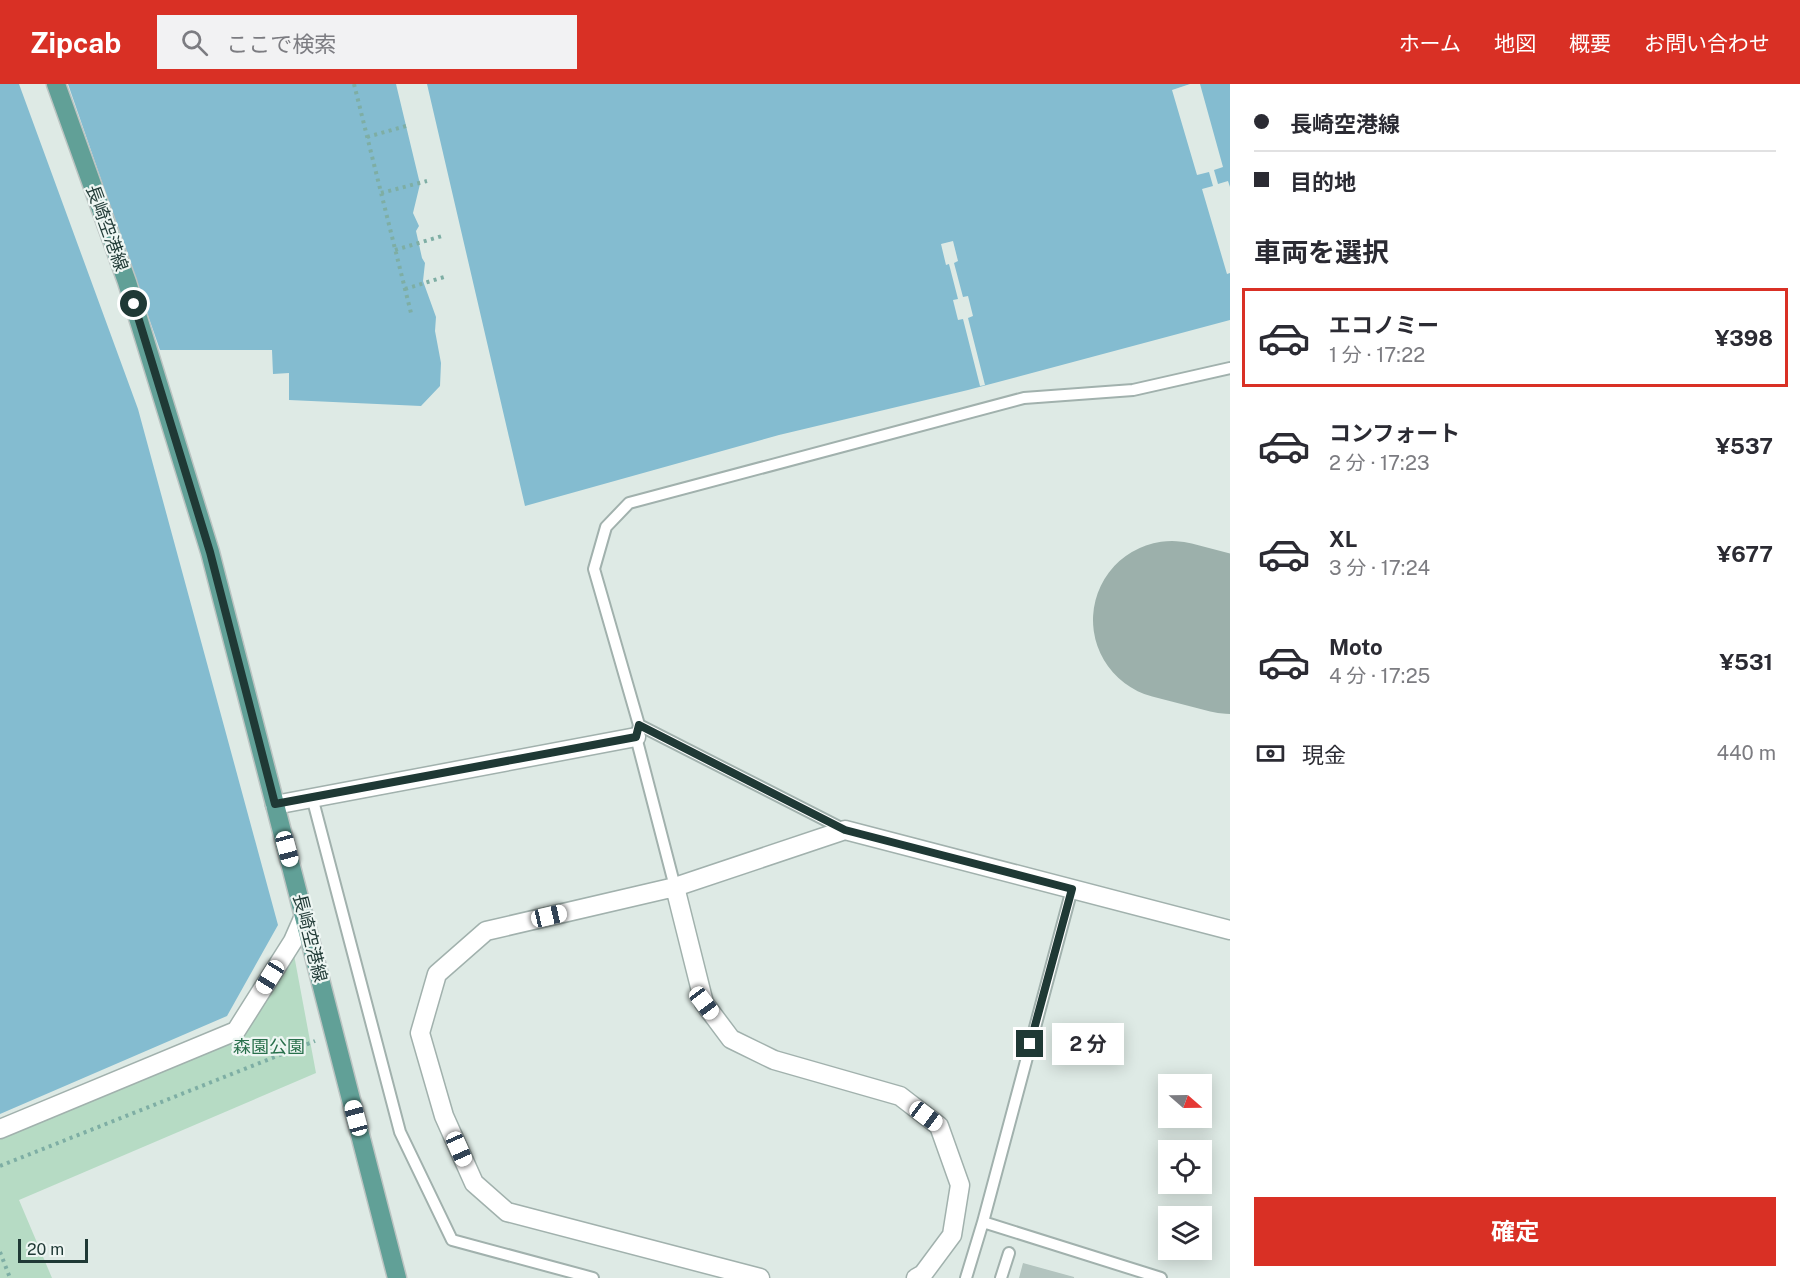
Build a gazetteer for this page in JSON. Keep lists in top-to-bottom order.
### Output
{
  "streets": {
    "main road": ["長崎空港線"]
  },
  "parks": ["森園公園"],
  "scale_bar": "20 m",
  "north": "right",
  "page": {
    "header": "Zipcab",
    "search": "ここで検索",
    "nav": [
      "ホーム",
      "地図",
      "概要",
      "お問い合わせ"
    ],
    "banner": ["長崎空港線", "目的地"],
    "heading": "車両を選択",
    "list": [
      {
        "name": "エコノミー",
        "note": "1 分 · 17:22",
        "value": "¥398"
      },
      {
        "name": "コンフォート",
        "note": "2 分 · 17:23",
        "value": "¥537"
      },
      {
        "name": "XL",
        "note": "3 分 · 17:24",
        "value": "¥677"
      },
      {
        "name": "Moto",
        "note": "4 分 · 17:25",
        "value": "¥531"
      }
    ],
    "pay": ["現金", "440 m"],
    "bubble": "2 分",
    "buttons": "確定",
    "scale": "20 m"
  }
}
